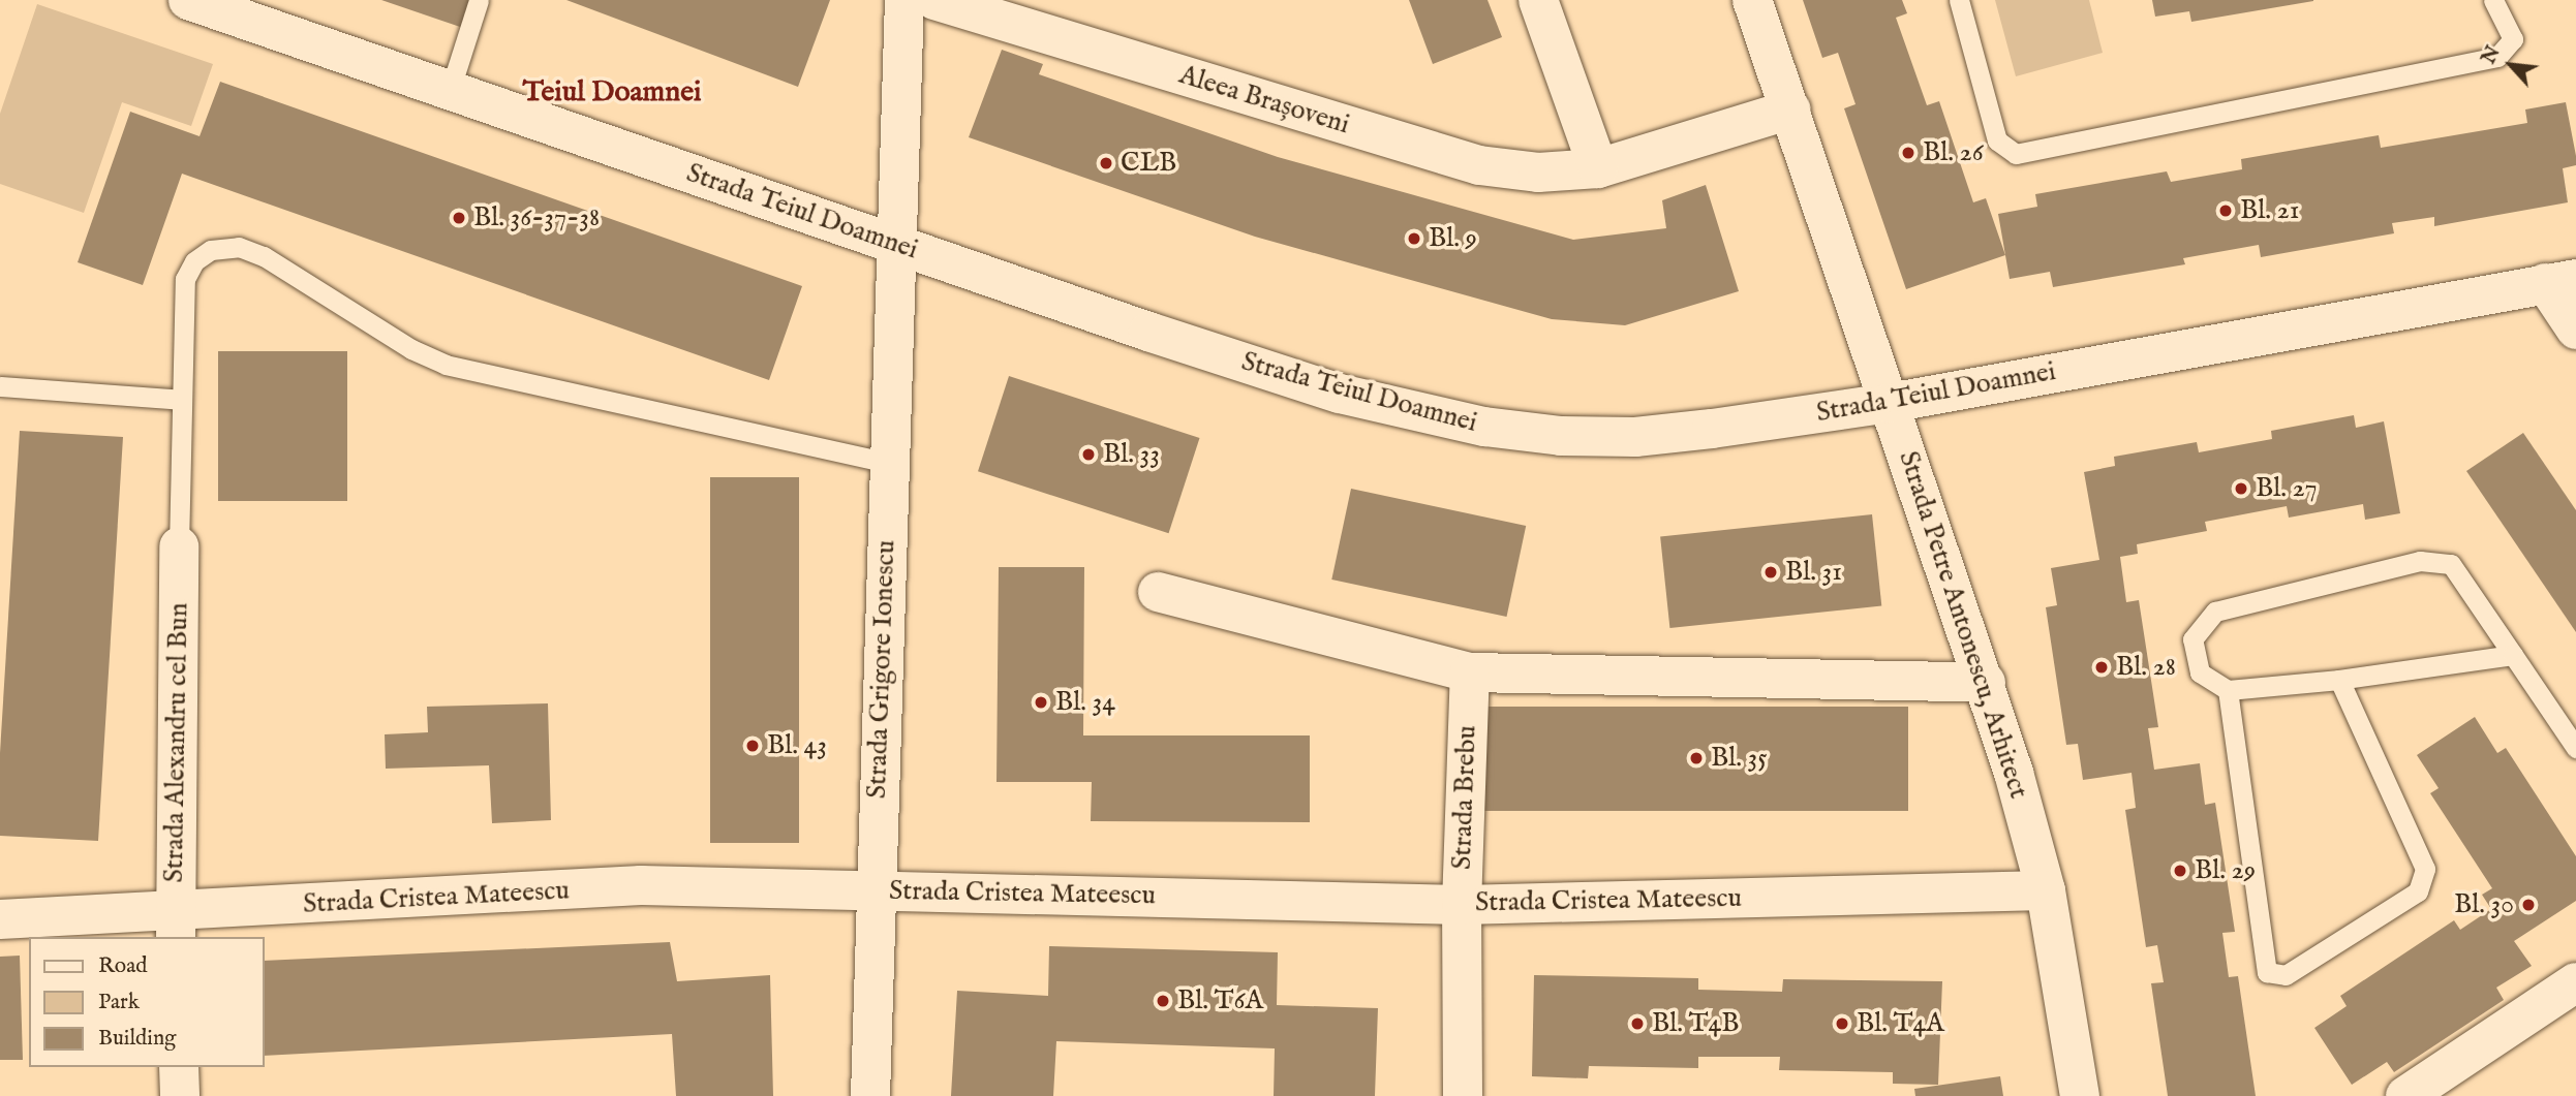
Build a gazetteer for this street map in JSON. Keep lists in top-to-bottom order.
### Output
{
  "streets": {
    "street": [
      "Aleea Brașoveni",
      "Strada Teiul Doamnei",
      "Strada Petre Antonescu, Arhitect",
      "Strada Grigore Ionescu",
      "Strada Alexandru cel Bun",
      "Strada Brebu",
      "Strada Cristea Mateescu"
    ]
  },
  "crossings": [
    ["Aleea Brașoveni", "Strada Petre Antonescu, Arhitect"],
    ["Strada Teiul Doamnei", "Strada Petre Antonescu, Arhitect"],
    ["Strada Teiul Doamnei", "Strada Grigore Ionescu"],
    ["Strada Petre Antonescu, Arhitect", "Strada Cristea Mateescu"],
    ["Strada Grigore Ionescu", "Strada Cristea Mateescu"],
    ["Strada Alexandru cel Bun", "Strada Cristea Mateescu"],
    ["Strada Brebu", "Strada Cristea Mateescu"]
  ],
  "districts": ["Teiul Doamnei"],
  "places": [
    "Bl. 26",
    "CLB",
    "Bl. 21",
    "Bl. 36-37-38",
    "Bl. 9",
    "Bl. 33",
    "Bl. 27",
    "Bl. 31",
    "Bl. 28",
    "Bl. 34",
    "Bl. 43",
    "Bl. 35",
    "Bl. 29",
    "Bl. 30",
    "Bl. T6A",
    "Bl. T4B",
    "Bl. T4A"
  ],
  "legend": ["Road", "Park", "Building"],
  "north": "top left"
}
